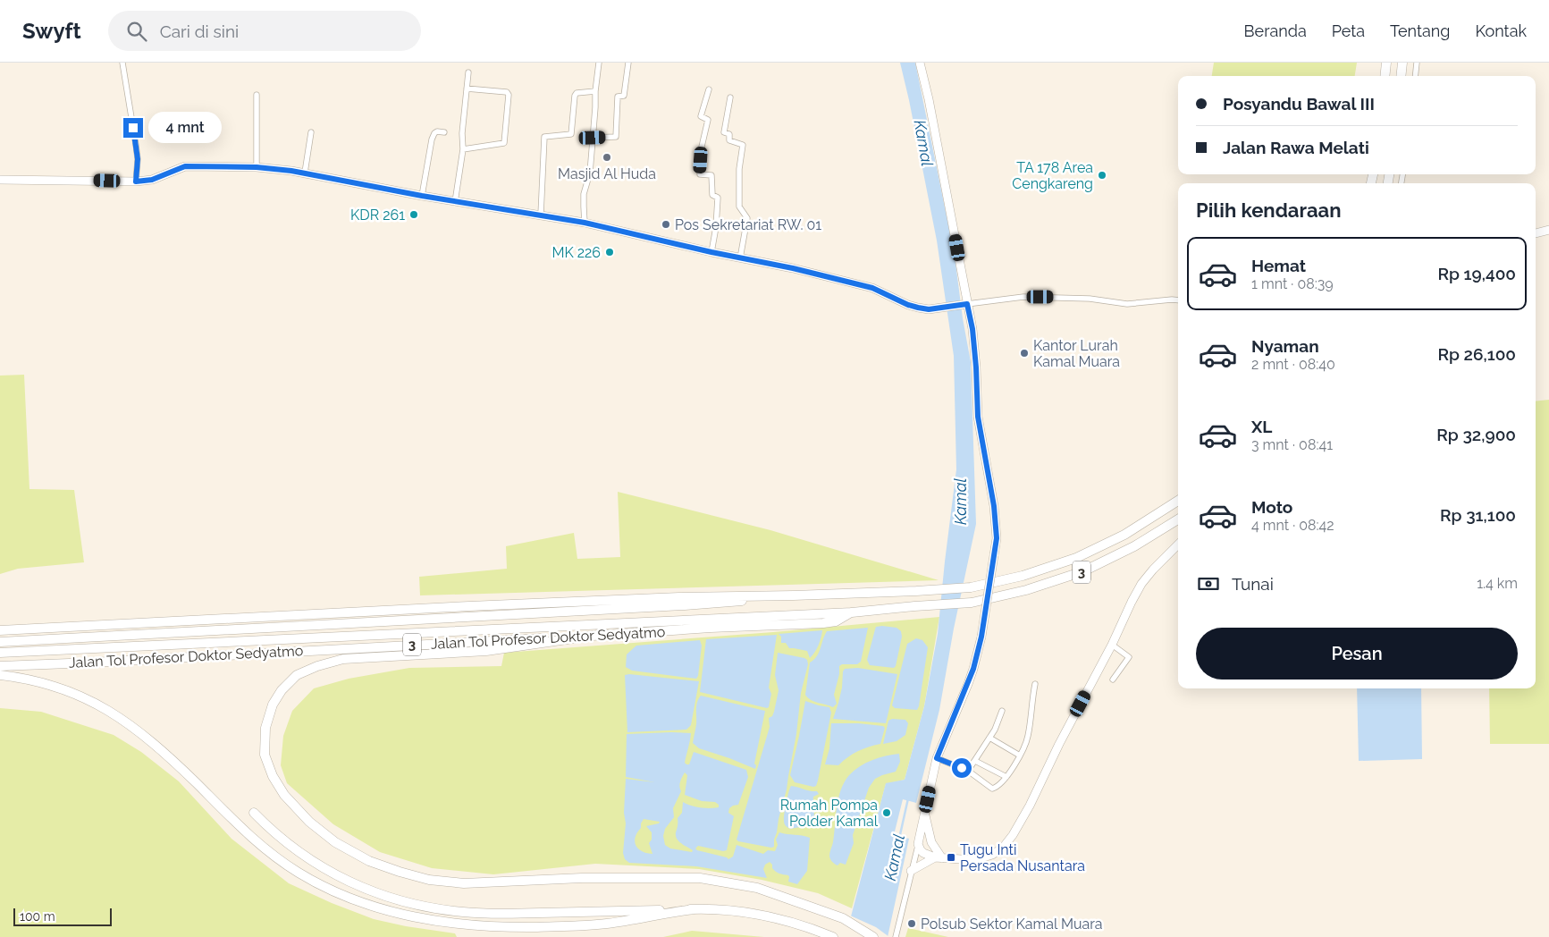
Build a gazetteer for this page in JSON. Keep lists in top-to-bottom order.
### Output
{
  "streets": {
    "highway": ["3", "Jalan Tol Profesor Doktor Sedyatmo"]
  },
  "water": ["Kamal"],
  "places": {
    "other": [
      "Masjid Al Huda",
      "TA 178 Area Cengkareng",
      "KDR 261",
      "Pos Sekretariat RW. 01",
      "MK 226",
      "Kantor Lurah Kamal Muara",
      "Rumah Pompa Polder Kamal",
      "Polsub Sektor Kamal Muara"
    ],
    "transit": ["Tugu Inti Persada Nusantara"]
  },
  "scale_bar": "100 m",
  "page": {
    "header": "Swyft",
    "search": "Cari di sini",
    "nav": [
      "Beranda",
      "Peta",
      "Tentang",
      "Kontak"
    ],
    "banner": ["Posyandu Bawal III", "Jalan Rawa Melati"],
    "bubble": "4 mnt",
    "heading": "Pilih kendaraan",
    "list": [
      {
        "name": "Hemat",
        "note": "1 mnt · 08:39",
        "value": "Rp 19,400"
      },
      {
        "name": "Nyaman",
        "note": "2 mnt · 08:40",
        "value": "Rp 26,100"
      },
      {
        "name": "XL",
        "note": "3 mnt · 08:41",
        "value": "Rp 32,900"
      },
      {
        "name": "Moto",
        "note": "4 mnt · 08:42",
        "value": "Rp 31,100"
      }
    ],
    "pay": ["Tunai", "1.4 km"],
    "buttons": "Pesan",
    "scale": "100 m"
  }
}
